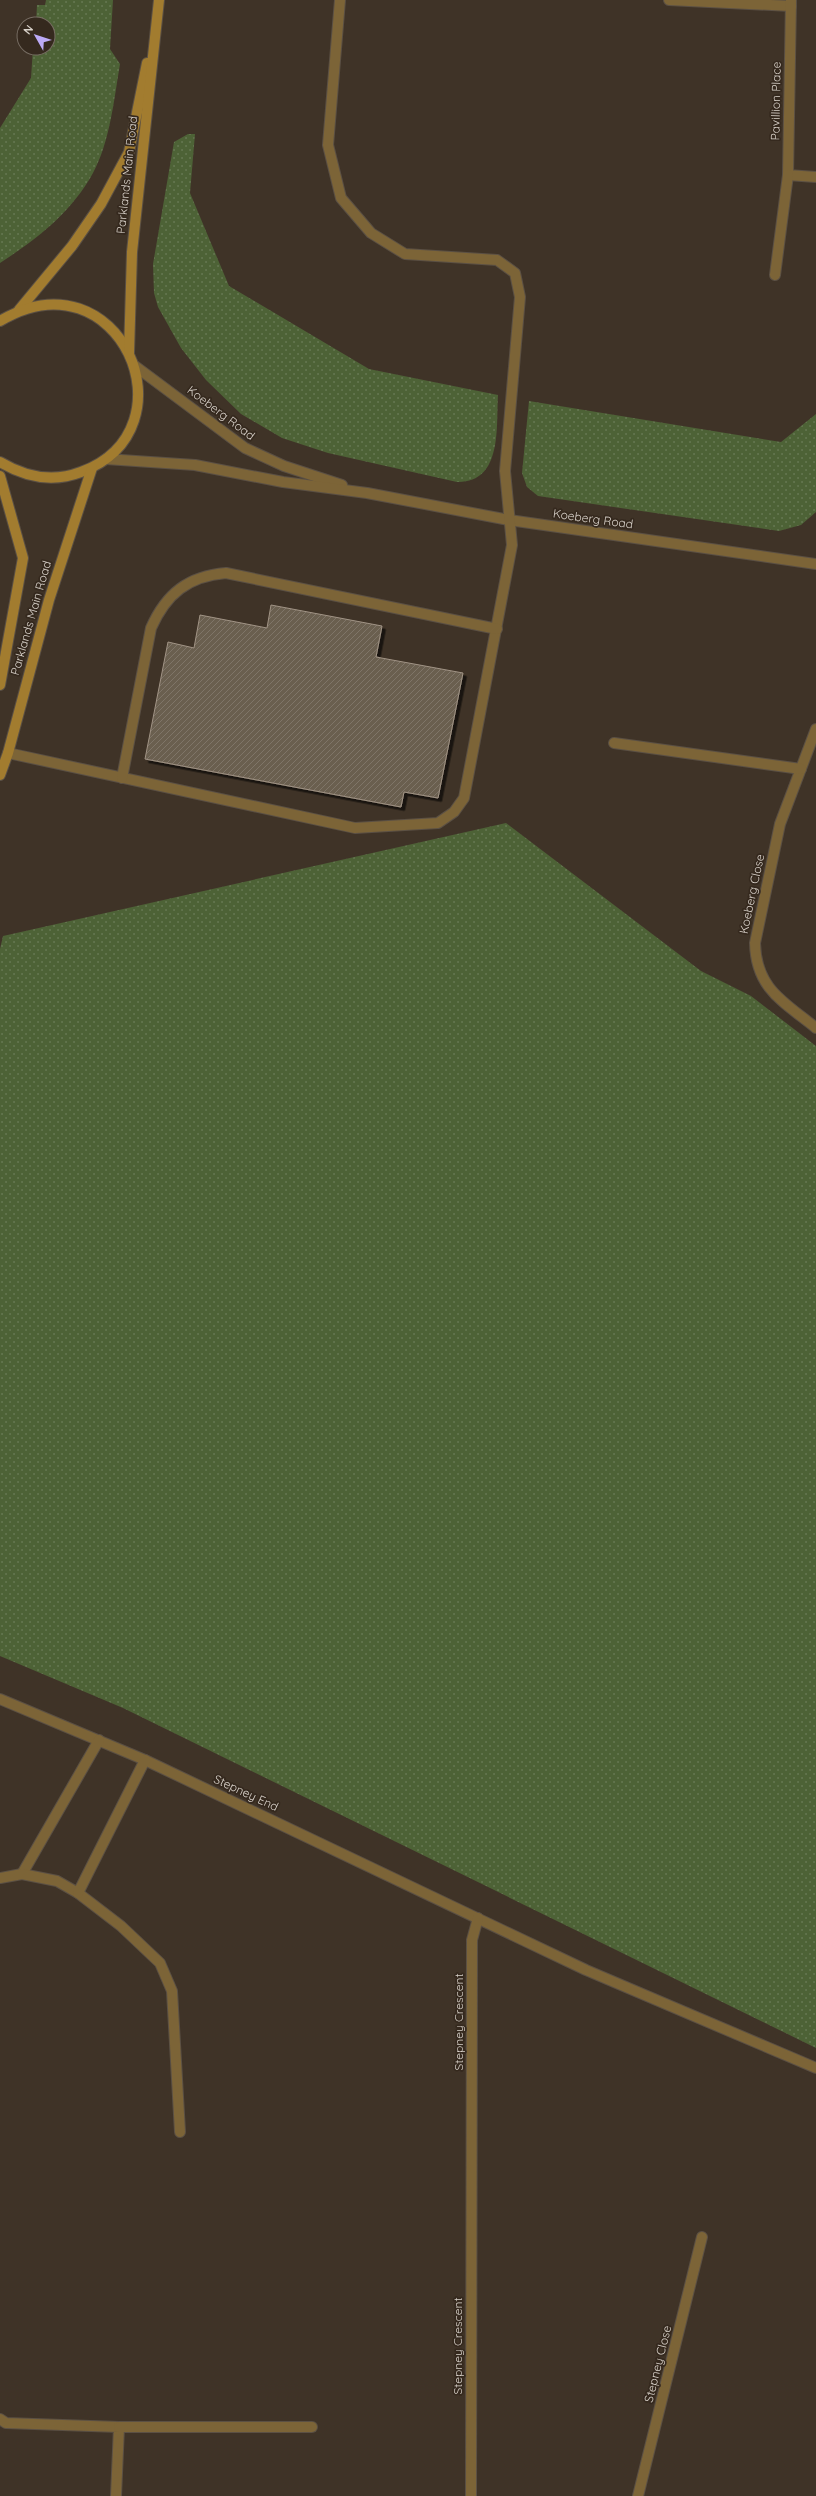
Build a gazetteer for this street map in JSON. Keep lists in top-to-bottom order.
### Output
{
  "streets": {
    "street": [
      "Pavillion Place",
      "Parklands Main Road",
      "Koeberg Road",
      "Koeberg Close",
      "Stepney End",
      "Stepney Crescent",
      "Stepney Close"
    ]
  },
  "crossings": [
    ["Stepney End", "Stepney Crescent"]
  ],
  "north": "top left"
}
